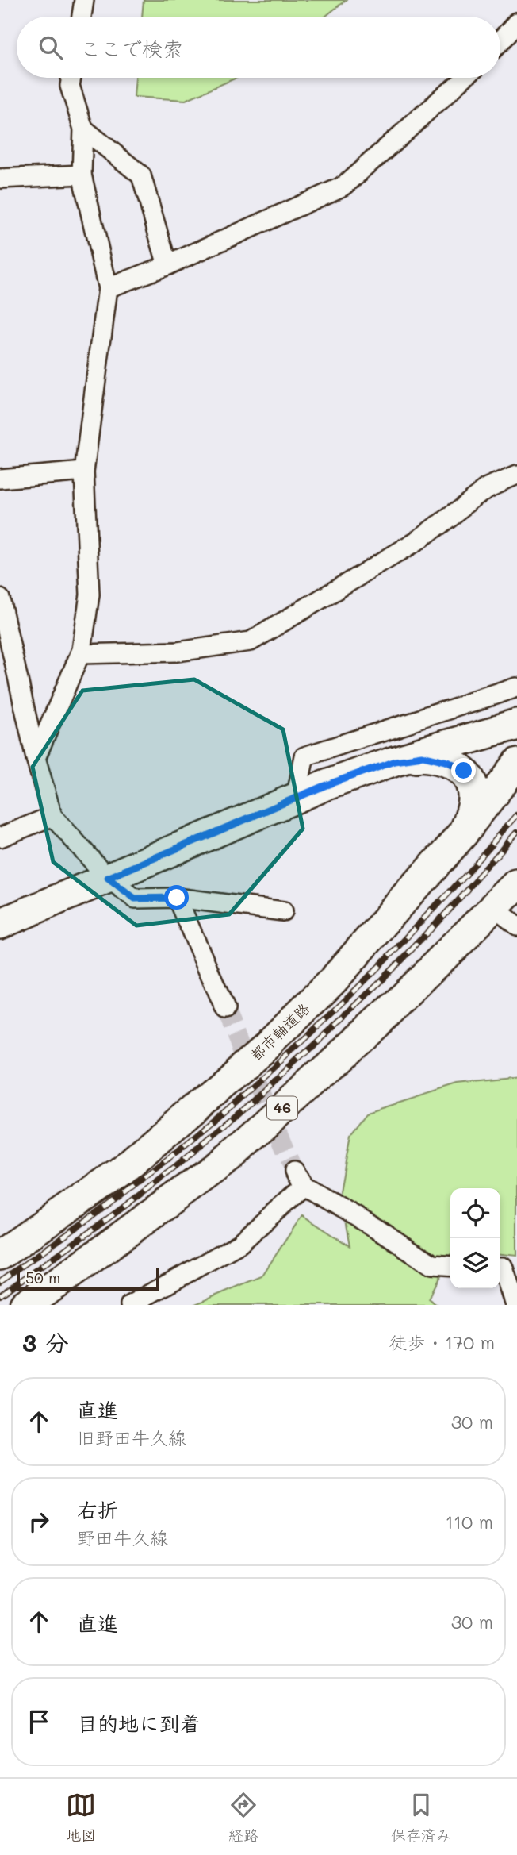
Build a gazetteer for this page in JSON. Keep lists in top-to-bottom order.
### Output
{
  "streets": {
    "main road": ["都市軸道路", "46"]
  },
  "scale_bar": "50 m",
  "page": {
    "search": "ここで検索",
    "scale": "50 m",
    "heading": ["3 分", "徒歩 · 170 m"],
    "list": [
      ["直進", "旧野田牛久線", "30 m"],
      ["右折", "野田牛久線", "110 m"],
      ["直進", "30 m"],
      "目的地に到着"
    ],
    "nav": ["地図", "経路", "保存済み"]
  }
}
